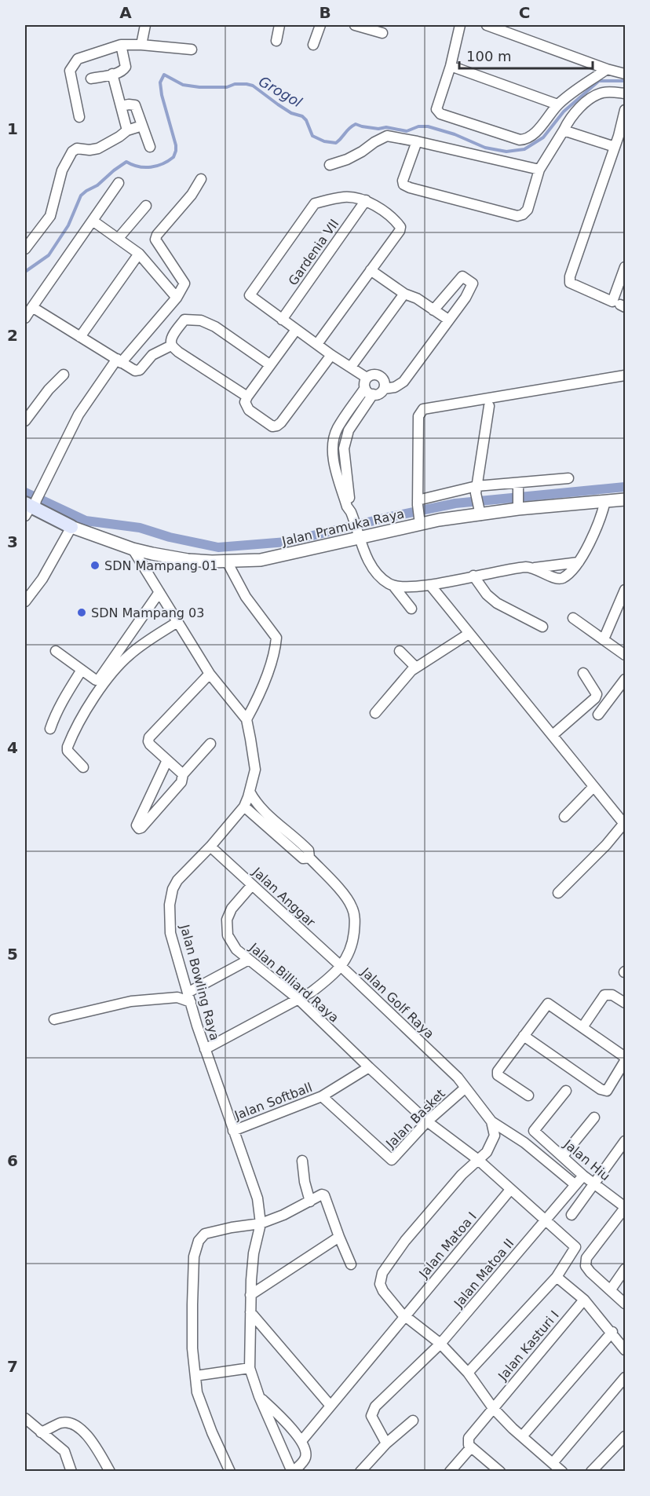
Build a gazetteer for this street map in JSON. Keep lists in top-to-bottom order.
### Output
{
  "streets": {
    "street": [
      "Gardenia VII",
      "Jalan Pramuka Raya",
      "Jalan Anggar",
      "Jalan Bowling Raya",
      "Jalan Billiard Raya",
      "Jalan Golf Raya",
      "Jalan Softball",
      "Jalan Basket",
      "Jalan Hiu",
      "Jalan Matoa I",
      "Jalan Matoa II",
      "Jalan Kasturi I"
    ]
  },
  "crossings": [
    ["Jalan Anggar", "Jalan Bowling Raya"],
    ["Jalan Anggar", "Jalan Billiard Raya"],
    ["Jalan Anggar", "Jalan Golf Raya"],
    ["Jalan Bowling Raya", "Jalan Golf Raya"],
    ["Jalan Bowling Raya", "Jalan Softball"],
    ["Jalan Billiard Raya", "Jalan Basket"],
    ["Jalan Billiard Raya", "Jalan Matoa I"],
    ["Jalan Billiard Raya", "Jalan Matoa II"],
    ["Jalan Golf Raya", "Jalan Basket"],
    ["Jalan Golf Raya", "Jalan Matoa II"],
    ["Jalan Softball", "Jalan Basket"],
    ["Jalan Hiu", "Jalan Matoa II"]
  ],
  "water": ["Grogol"],
  "places": ["SDN Mampang 01", "SDN Mampang 03"],
  "scale_bar": "100 m",
  "grid": {
    "columns": ["A", "B", "C"],
    "rows": [
      "1",
      "2",
      "3",
      "4",
      "5",
      "6",
      "7"
    ]
  }
}
